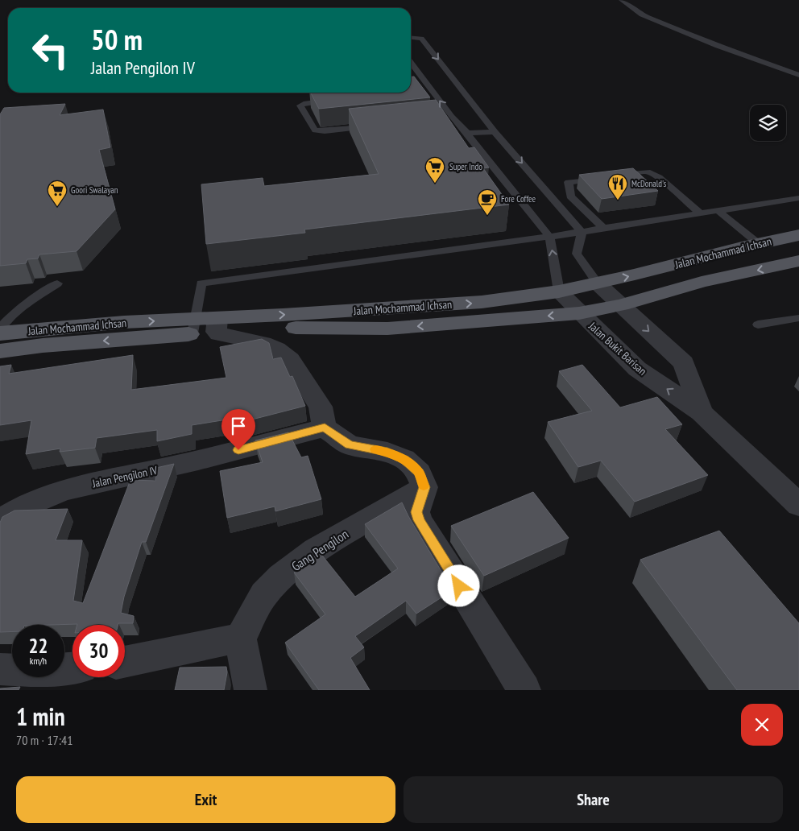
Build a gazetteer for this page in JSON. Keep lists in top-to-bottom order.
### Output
{
  "streets": {
    "main road": ["Jalan Mochammad Ichsan"],
    "street": ["Jalan Bukit Barisan", "Jalan Pengilon IV", "Gang Pengilon"]
  },
  "crossings": [
    ["Jalan Mochammad Ichsan", "Jalan Bukit Barisan"]
  ],
  "places": {
    "supermarket": ["Super Indo", "Goori Swalayan"],
    "restaurant": ["McDonald's"],
    "cafe": ["Fore Coffee"]
  },
  "page": {
    "turn": ["50 m", "Jalan Pengilon IV"],
    "speed": "22 km/h",
    "limit": "30",
    "heading": ["1 min", "70 m · 17:41"],
    "buttons": ["Exit", "Share"]
  }
}
